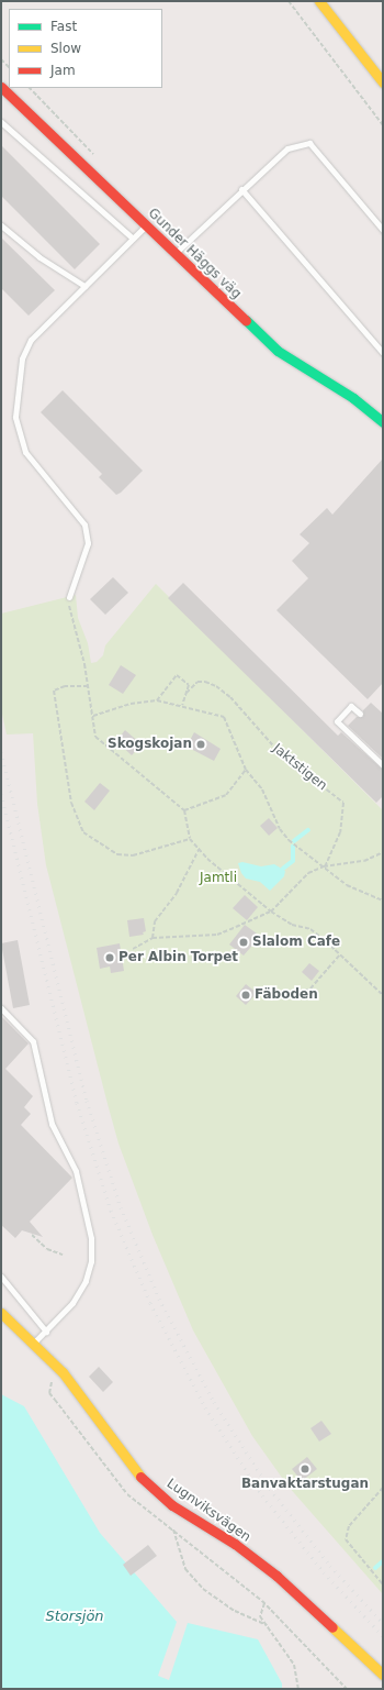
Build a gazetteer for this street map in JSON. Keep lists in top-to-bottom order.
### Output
{
  "streets": {
    "street": ["Gunder Häggs väg", "Lugnviksvägen"],
    "path": ["Jaktstigen"]
  },
  "water": ["Storsjön"],
  "parks": ["Jamtli"],
  "places": [
    "Skogskojan",
    "Slalom Cafe",
    "Per Albin Torpet",
    "Fäboden",
    "Banvaktarstugan"
  ],
  "legend": ["Fast", "Slow", "Jam"]
}
